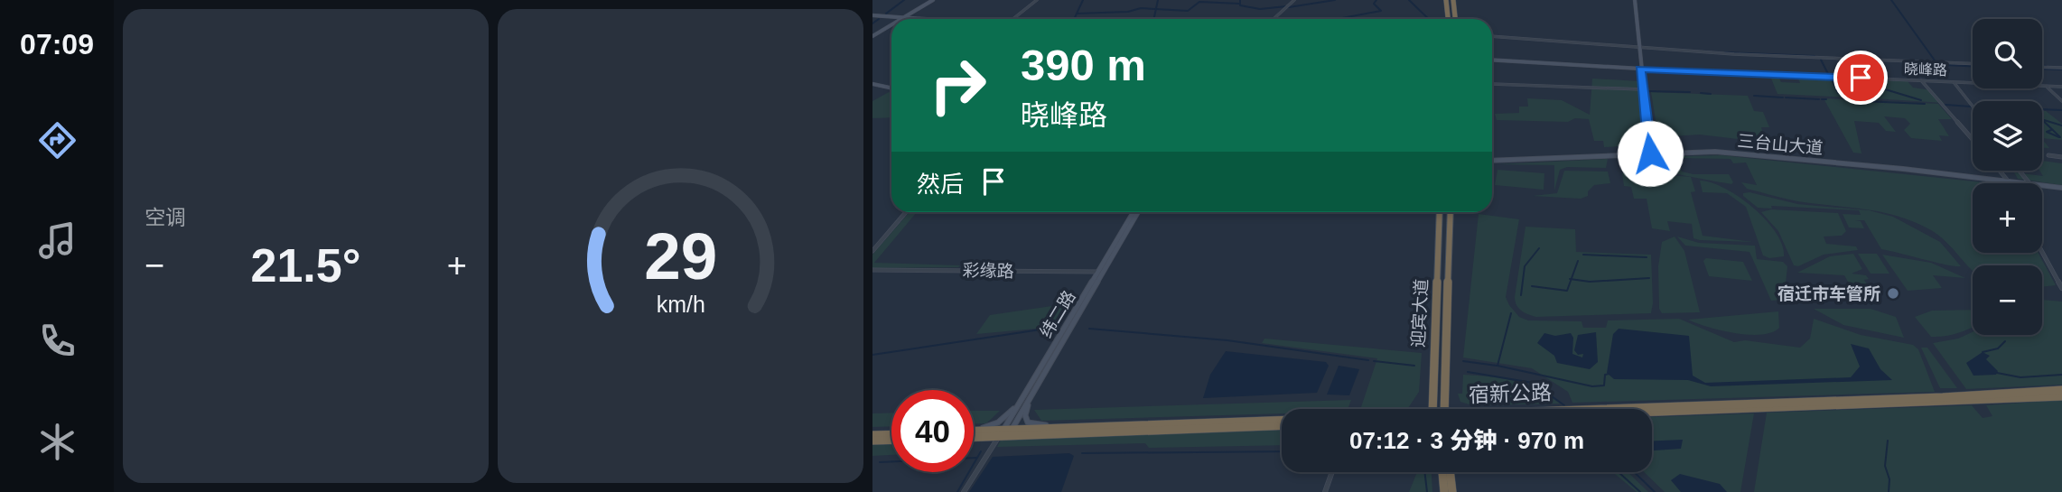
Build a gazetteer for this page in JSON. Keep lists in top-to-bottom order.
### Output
{
  "streets": {
    "highway": ["迎宾大道", "宿新公路"],
    "street": [
      "晓峰路",
      "三台山大道",
      "彩缘路",
      "纬二路"
    ]
  },
  "crossings": [
    ["彩缘路", "纬二路"],
    ["纬二路", "宿新公路"]
  ],
  "places": ["宿迁市车管所"],
  "page": {
    "tabs": "07:09",
    "tile": "空调",
    "map_buttons": ["+", "−"],
    "turn": ["390 m", "晓峰路"],
    "then": "然后",
    "heat": ["−", "21.5°", "+"],
    "limit": "40",
    "trip": "07:12 · 3 分钟 · 970 m",
    "gauge": ["29", "km/h"]
  }
}
